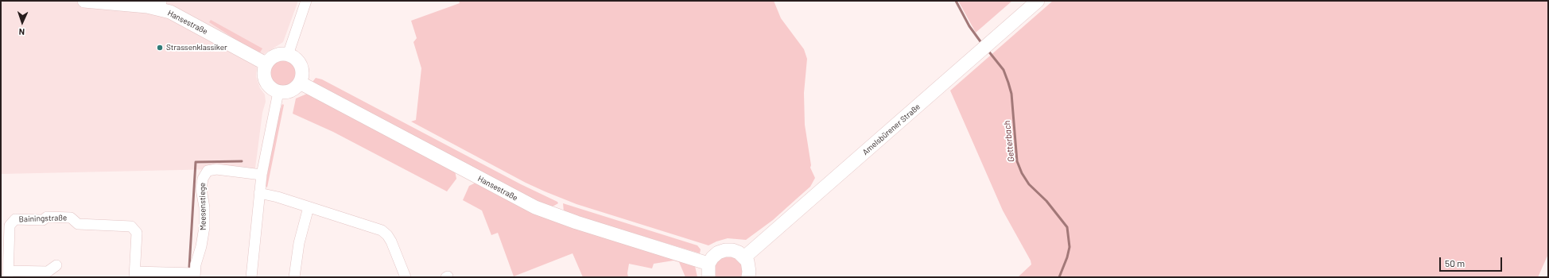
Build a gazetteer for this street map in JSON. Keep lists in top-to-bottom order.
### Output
{
  "streets": {
    "main road": ["Hansestraße", "Amelsbürener Straße"],
    "street": ["Meesenstiege", "Bainingstraße"]
  },
  "crossings": [
    ["Meesenstiege", "Bainingstraße"]
  ],
  "water": ["Getterbach"],
  "places": ["Strassenklassiker"],
  "scale_bar": "50 m",
  "north": "bottom"
}
